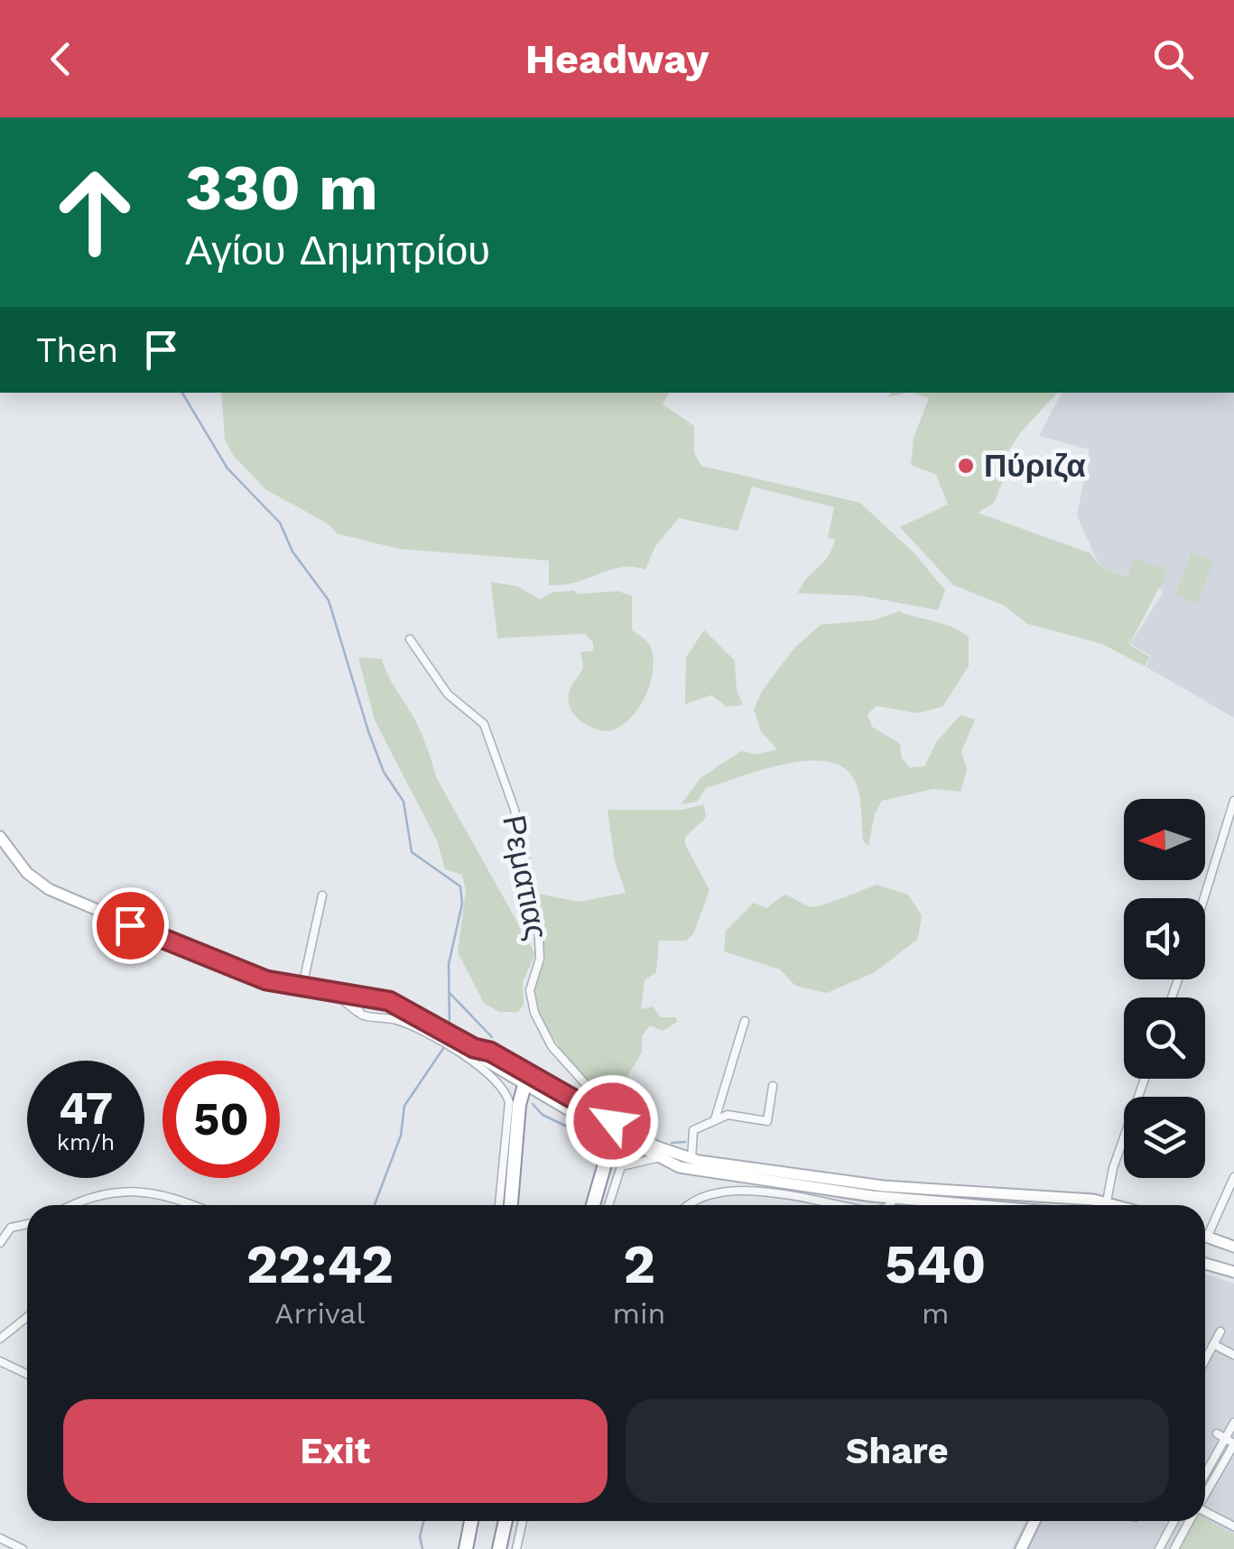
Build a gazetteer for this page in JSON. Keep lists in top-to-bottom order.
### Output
{
  "streets": {
    "street": ["Ρεματιας"]
  },
  "places": ["Πύριζα"],
  "north": "left",
  "page": {
    "header": "Headway",
    "turn": ["330 m", "Αγίου Δημητρίου"],
    "then": "Then",
    "speed": "47 km/h",
    "limit": "50",
    "eta": [
      "22:42",
      "Arrival",
      "2",
      "min",
      "540",
      "m"
    ],
    "buttons": ["Exit", "Share"]
  }
}
